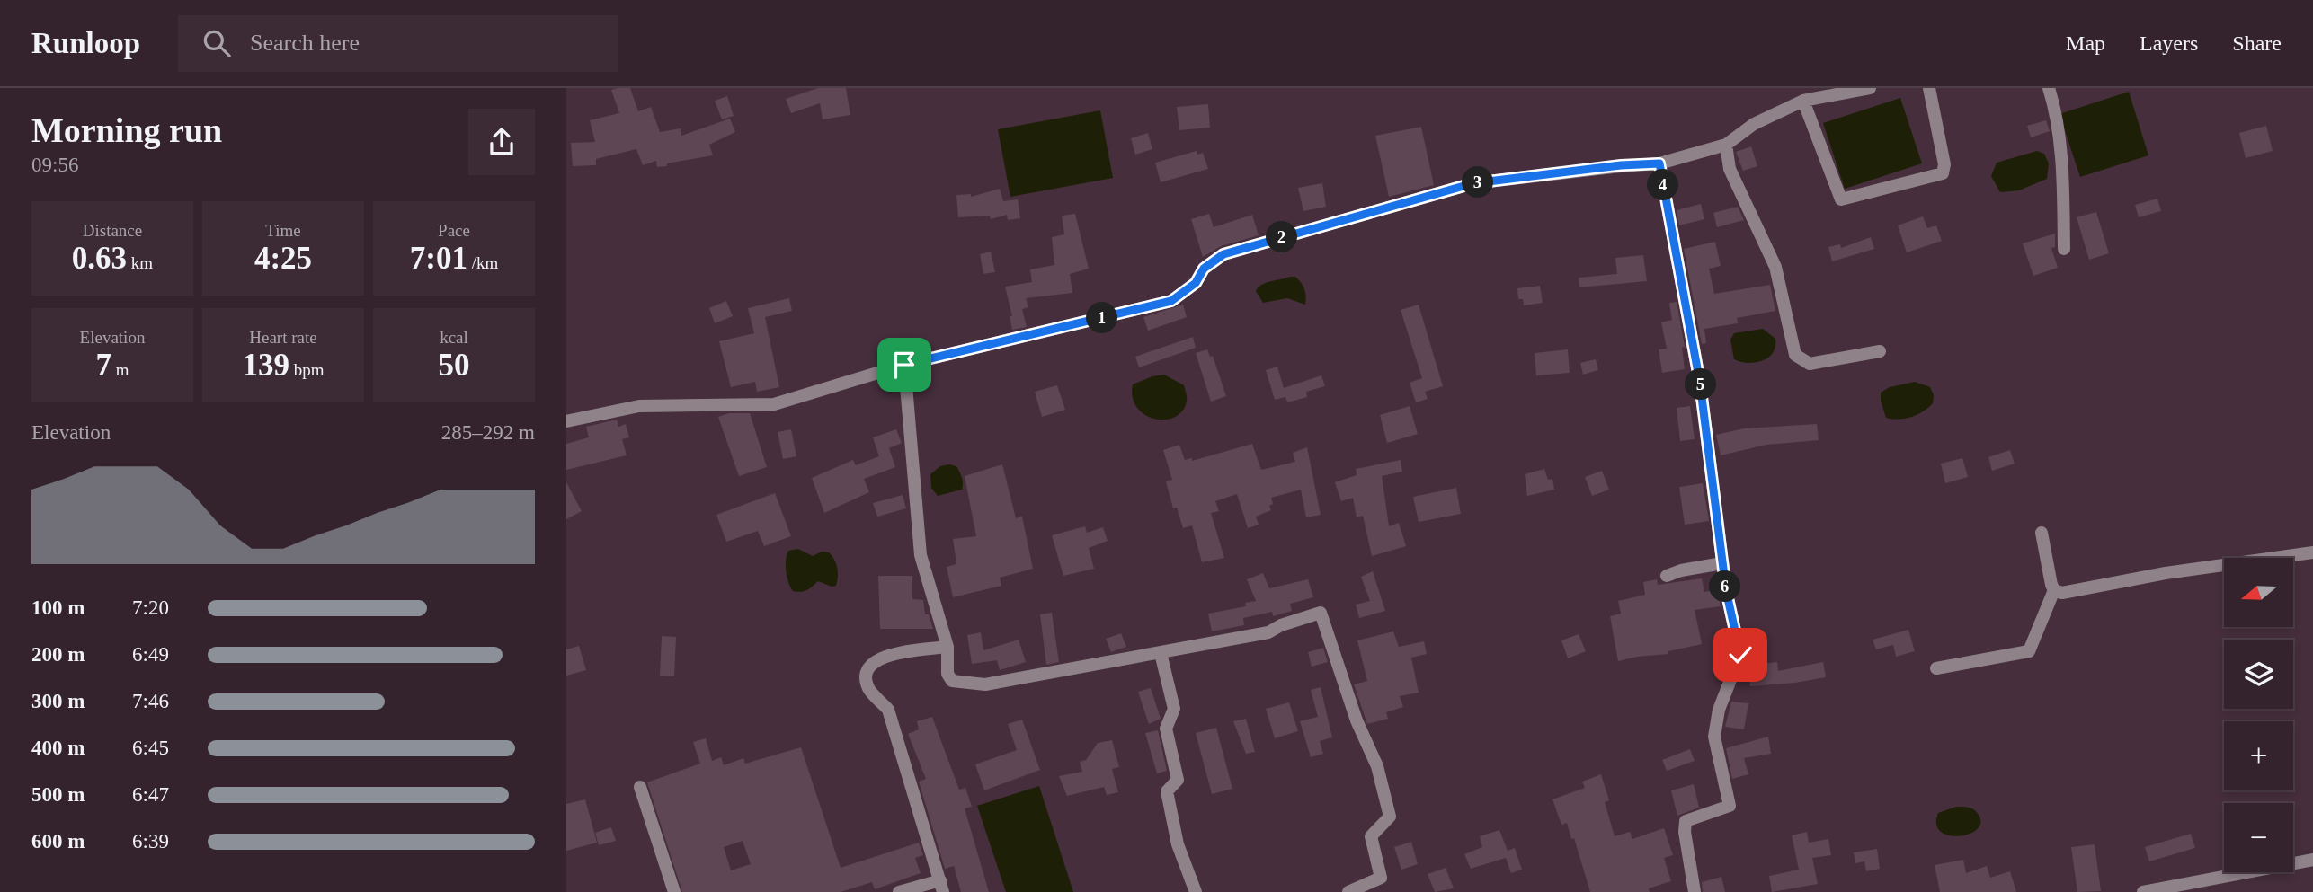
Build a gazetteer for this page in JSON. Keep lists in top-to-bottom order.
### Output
{
  "north": "left",
  "page": {
    "header": "Runloop",
    "search": "Search here",
    "nav": ["Map", "Layers", "Share"],
    "heading": ["Morning run", "09:56"],
    "pins": [
      "3",
      "4",
      "2",
      "1",
      "5",
      "6"
    ],
    "stats": [
      ["Distance", "0.63 km"],
      ["Time", "4:25"],
      ["Pace", "7:01 /km"],
      ["Elevation", "7 m"],
      ["Heart rate", "139 bpm"],
      ["kcal", "50"]
    ],
    "chart": ["Elevation", "285–292 m"],
    "map_buttons": ["+", "−"],
    "list": [
      {
        "name": "100 m",
        "note": "7:20"
      },
      {
        "name": "200 m",
        "note": "6:49"
      },
      {
        "name": "300 m",
        "note": "7:46"
      },
      {
        "name": "400 m",
        "note": "6:45"
      },
      {
        "name": "500 m",
        "note": "6:47"
      },
      {
        "name": "600 m",
        "note": "6:39"
      }
    ]
  }
}
